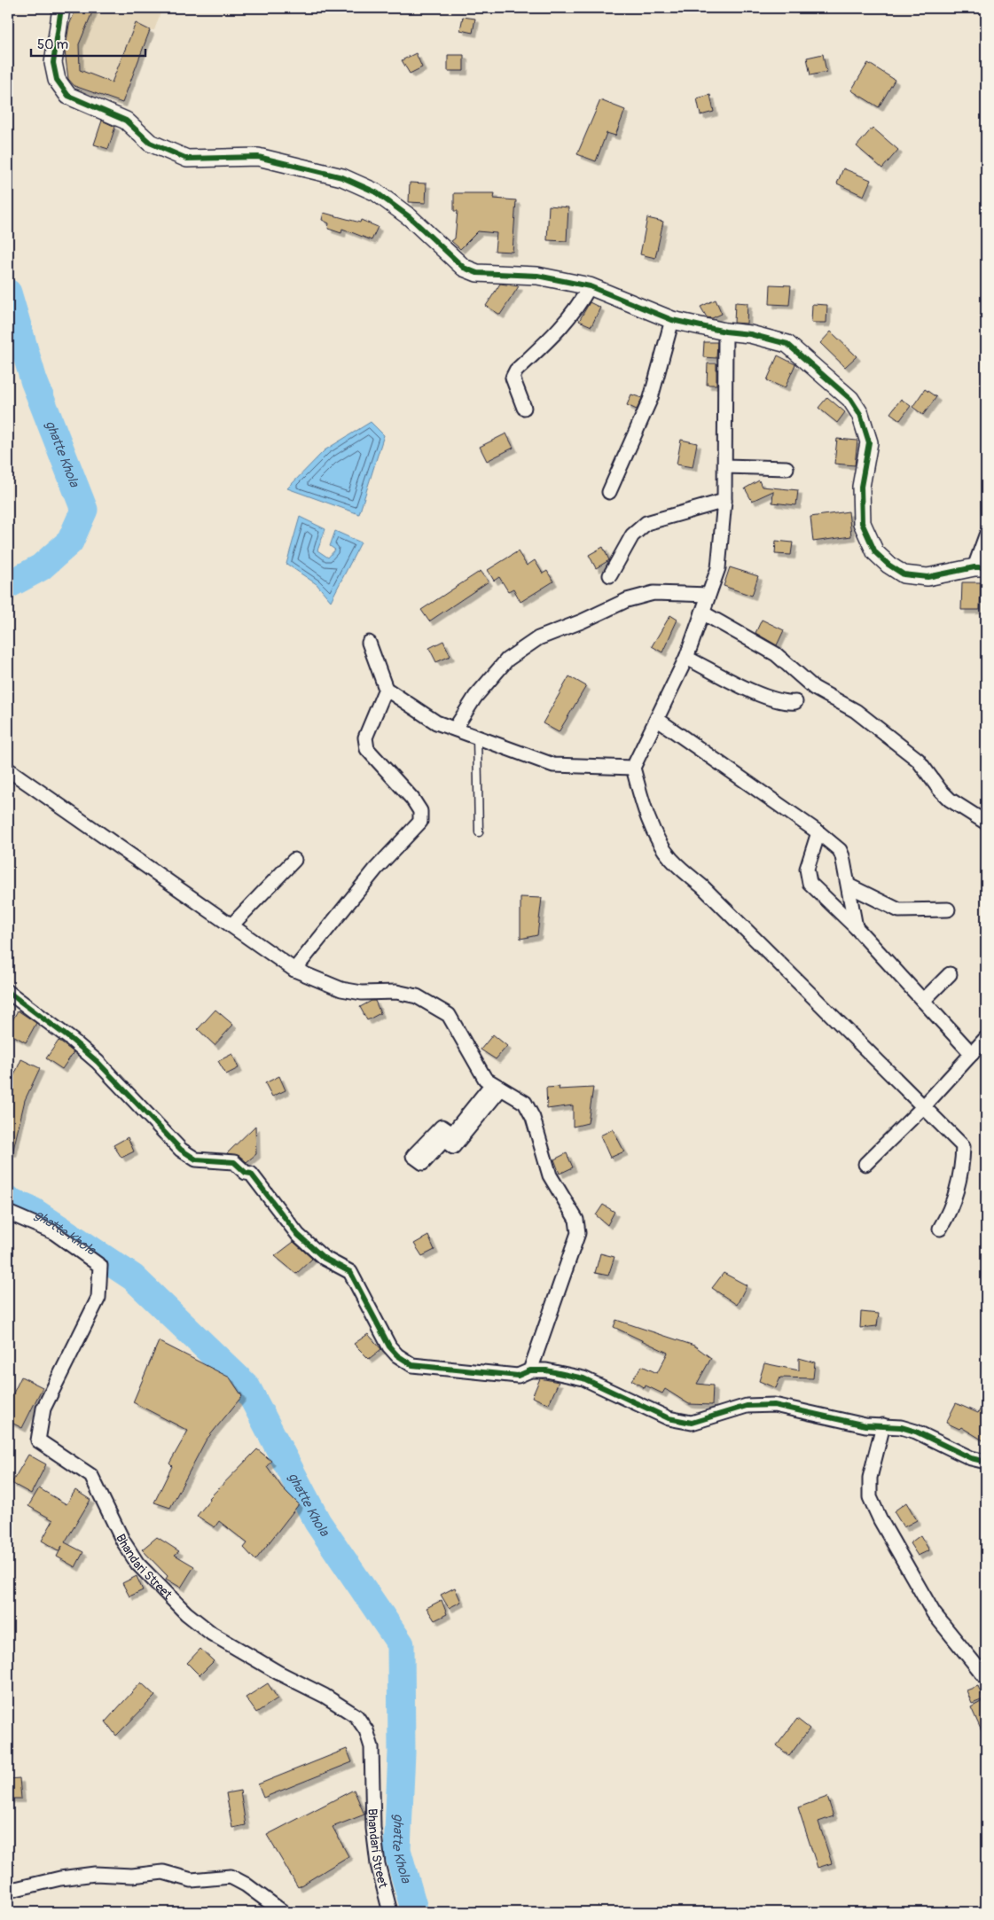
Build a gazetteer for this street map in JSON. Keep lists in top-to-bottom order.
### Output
{
  "streets": {
    "street": ["Bhandari Street"]
  },
  "water": ["ghatte Khola"],
  "scale_bar": "50 m"
}
